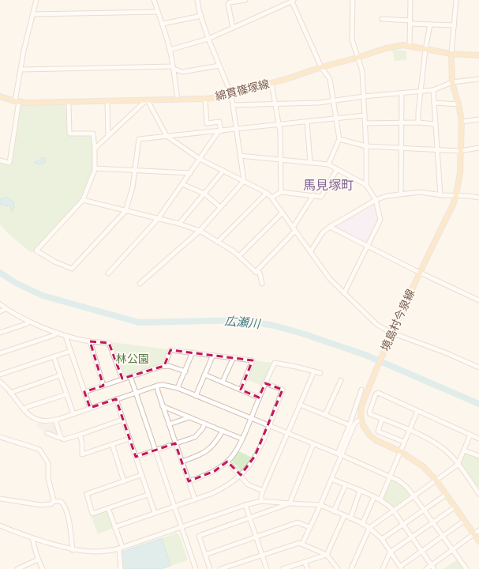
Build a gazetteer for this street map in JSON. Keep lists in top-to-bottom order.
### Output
{
  "streets": {
    "main road": ["綿貫篠塚線", "境島村今泉線"]
  },
  "crossings": [
    ["綿貫篠塚線", "境島村今泉線"]
  ],
  "districts": ["馬見塚町"],
  "water": ["広瀬川"],
  "parks": ["林公園"]
}
